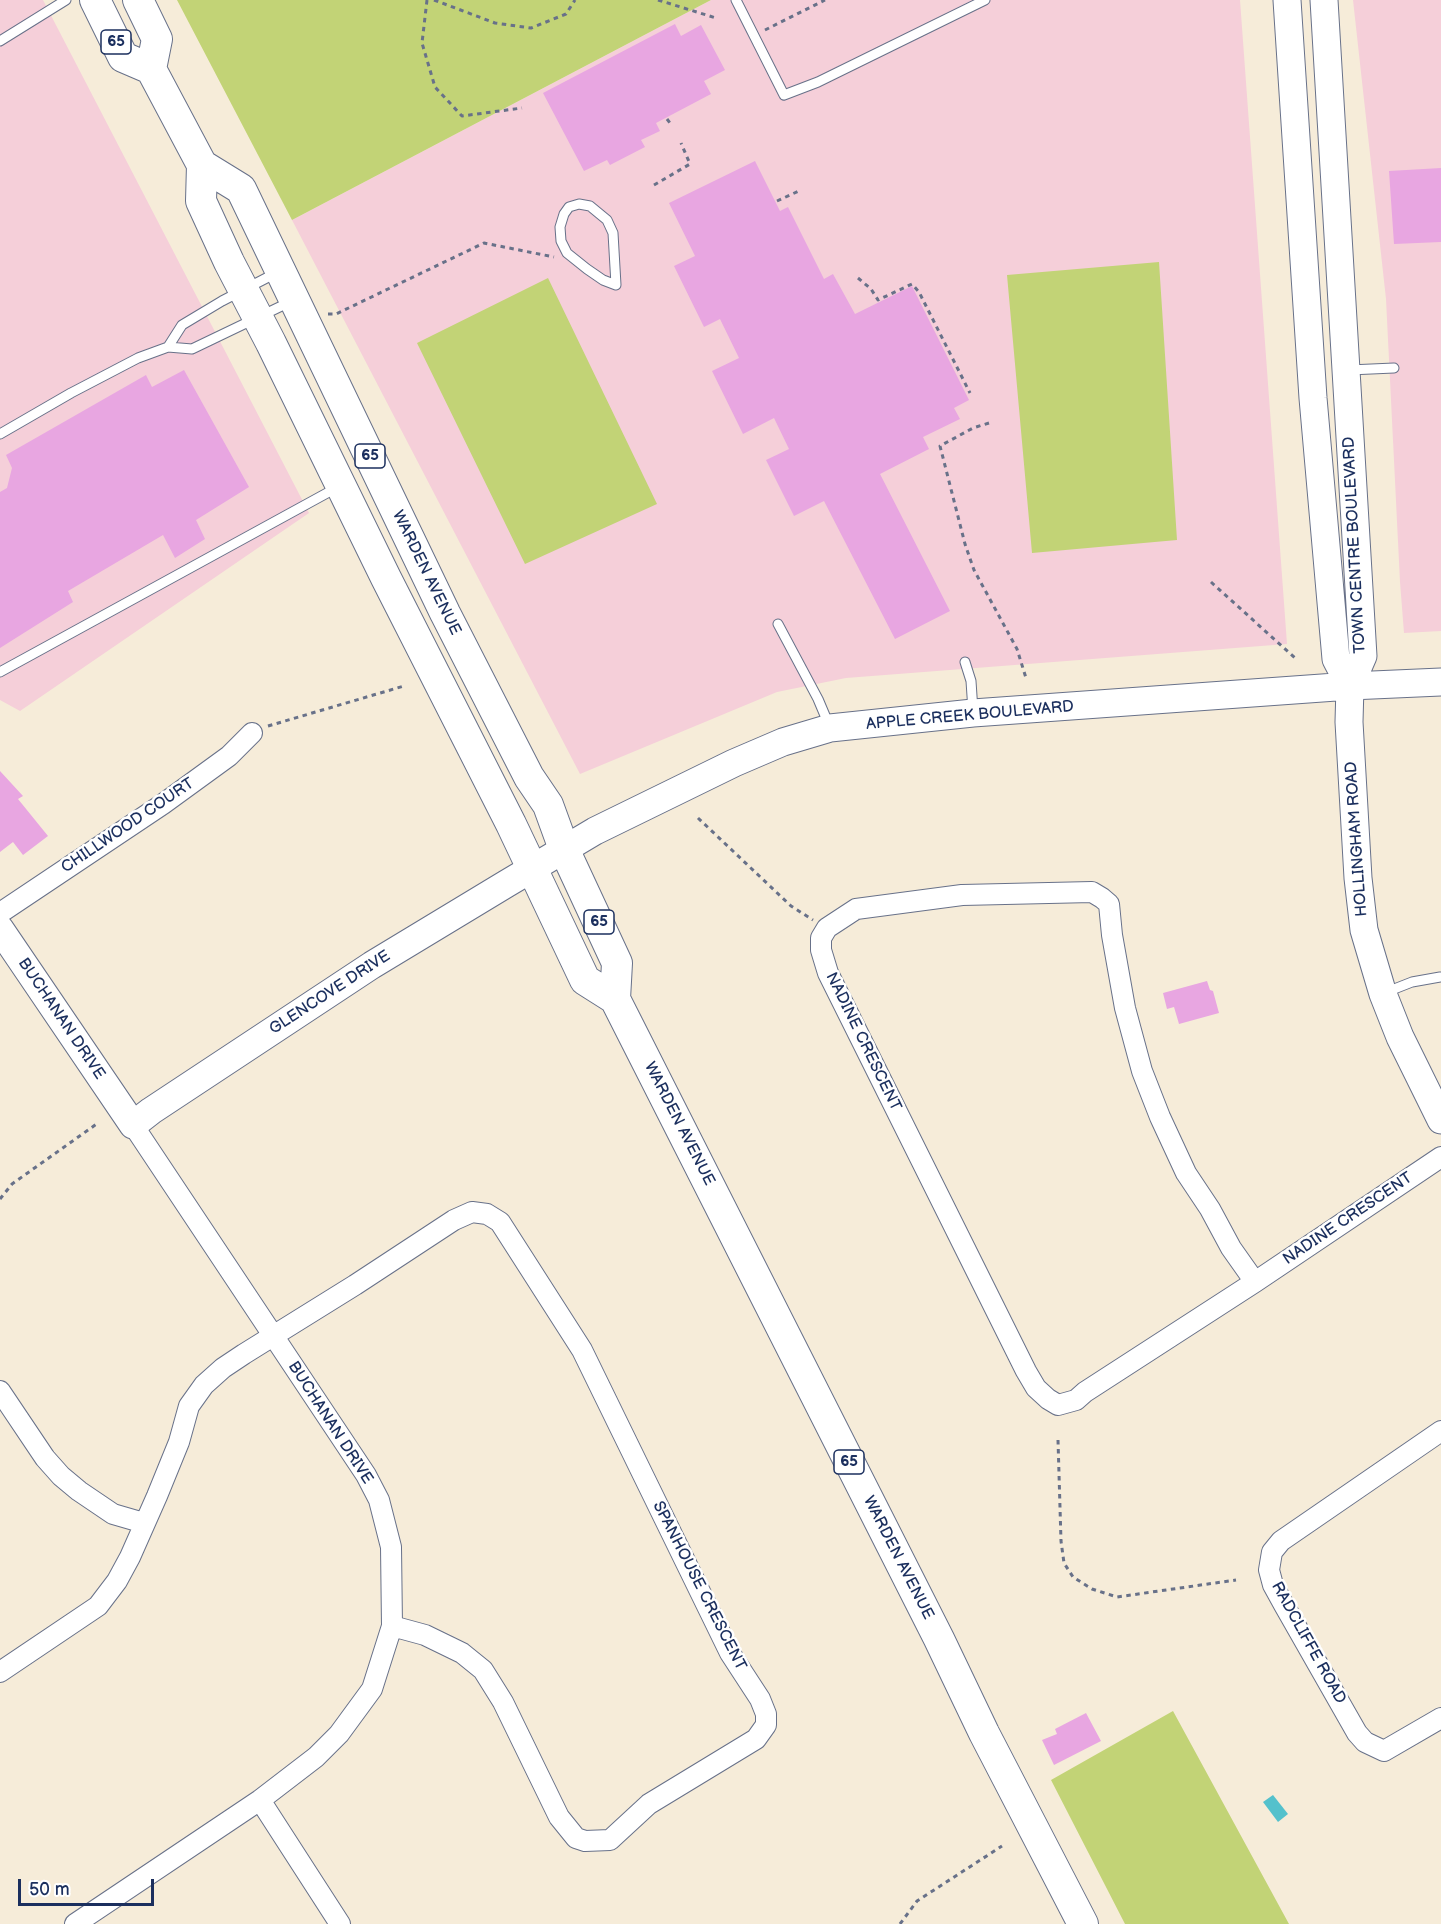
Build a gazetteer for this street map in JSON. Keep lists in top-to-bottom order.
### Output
{
  "streets": {
    "main road": [
      "65",
      "TOWN CENTRE BOULEVARD",
      "WARDEN AVENUE",
      "APPLE CREEK BOULEVARD",
      "HOLLINGHAM ROAD",
      "GLENCOVE DRIVE",
      "BUCHANAN DRIVE"
    ],
    "street": [
      "CHILLWOOD COURT",
      "NADINE CRESCENT",
      "SPANHOUSE CRESCENT",
      "RADCLIFFE ROAD"
    ]
  },
  "crossings": [
    ["65", "WARDEN AVENUE"],
    ["65", "APPLE CREEK BOULEVARD"],
    ["65", "GLENCOVE DRIVE"],
    ["TOWN CENTRE BOULEVARD", "APPLE CREEK BOULEVARD"],
    ["TOWN CENTRE BOULEVARD", "HOLLINGHAM ROAD"],
    ["WARDEN AVENUE", "APPLE CREEK BOULEVARD"],
    ["APPLE CREEK BOULEVARD", "HOLLINGHAM ROAD"],
    ["APPLE CREEK BOULEVARD", "GLENCOVE DRIVE"],
    ["GLENCOVE DRIVE", "BUCHANAN DRIVE"],
    ["BUCHANAN DRIVE", "SPANHOUSE CRESCENT"]
  ],
  "scale_bar": "50 m"
}
